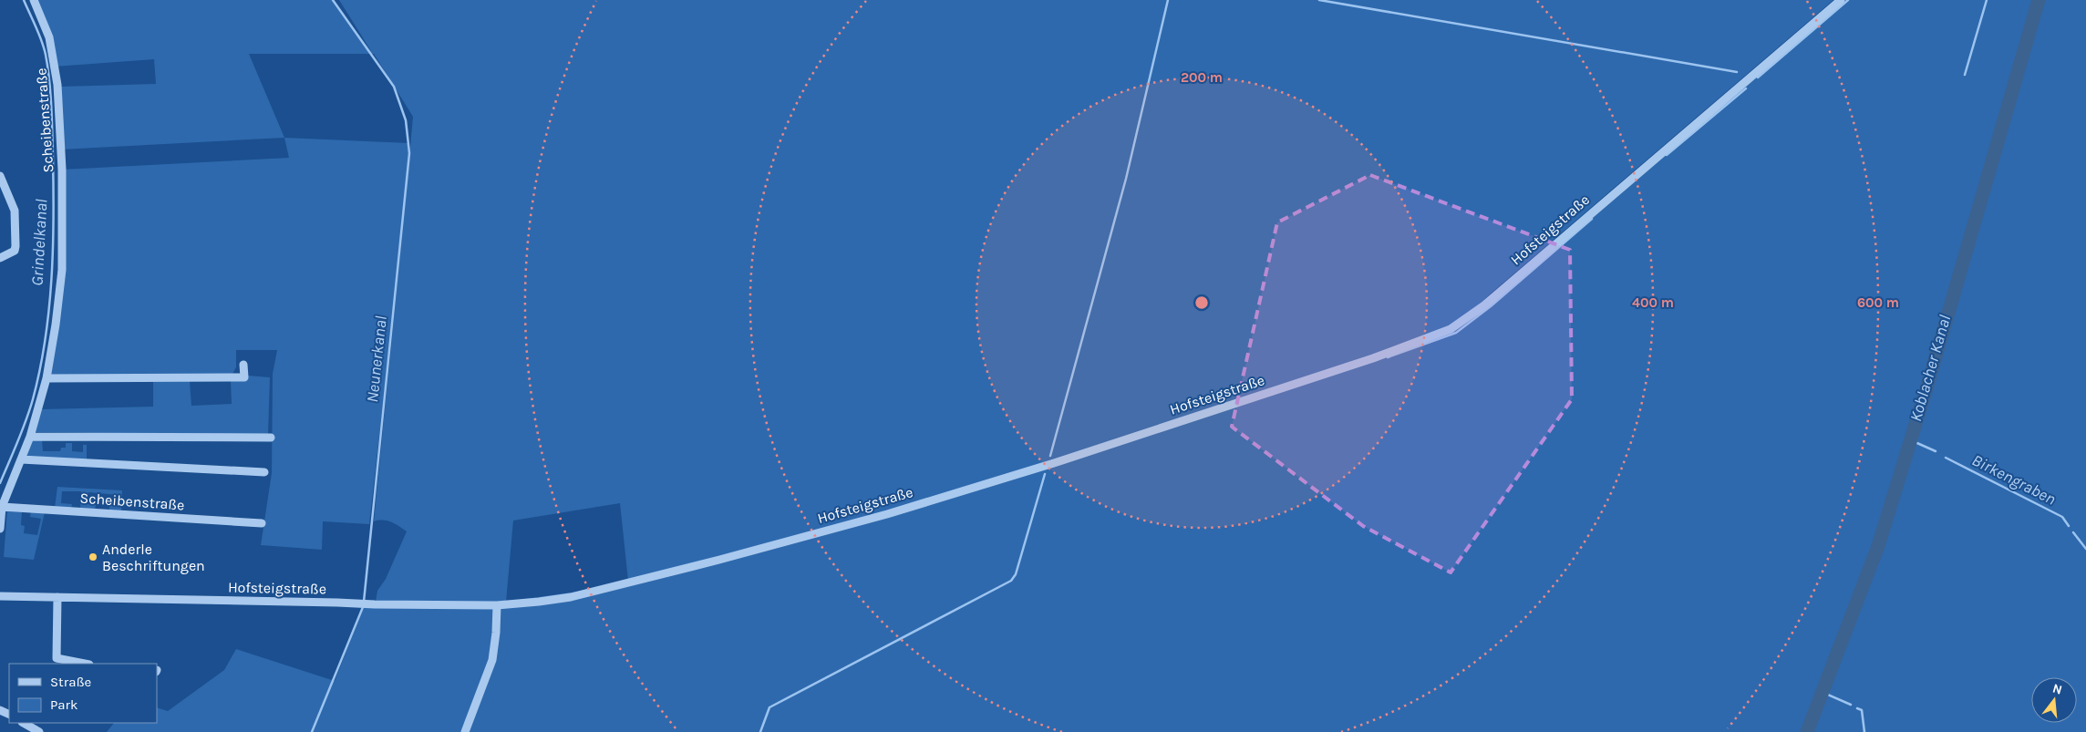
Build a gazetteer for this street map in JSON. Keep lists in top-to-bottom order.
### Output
{
  "streets": {
    "street": ["Scheibenstraße", "Hofsteigstraße"]
  },
  "water": [
    "Grindelkanal",
    "Neunerkanal",
    "Koblacher Kanal",
    "Birkengraben"
  ],
  "places": ["Anderle Beschriftungen"],
  "legend": ["Straße", "Park"],
  "north": "top",
  "rings": ["200 m", "400 m", "600 m"]
}
